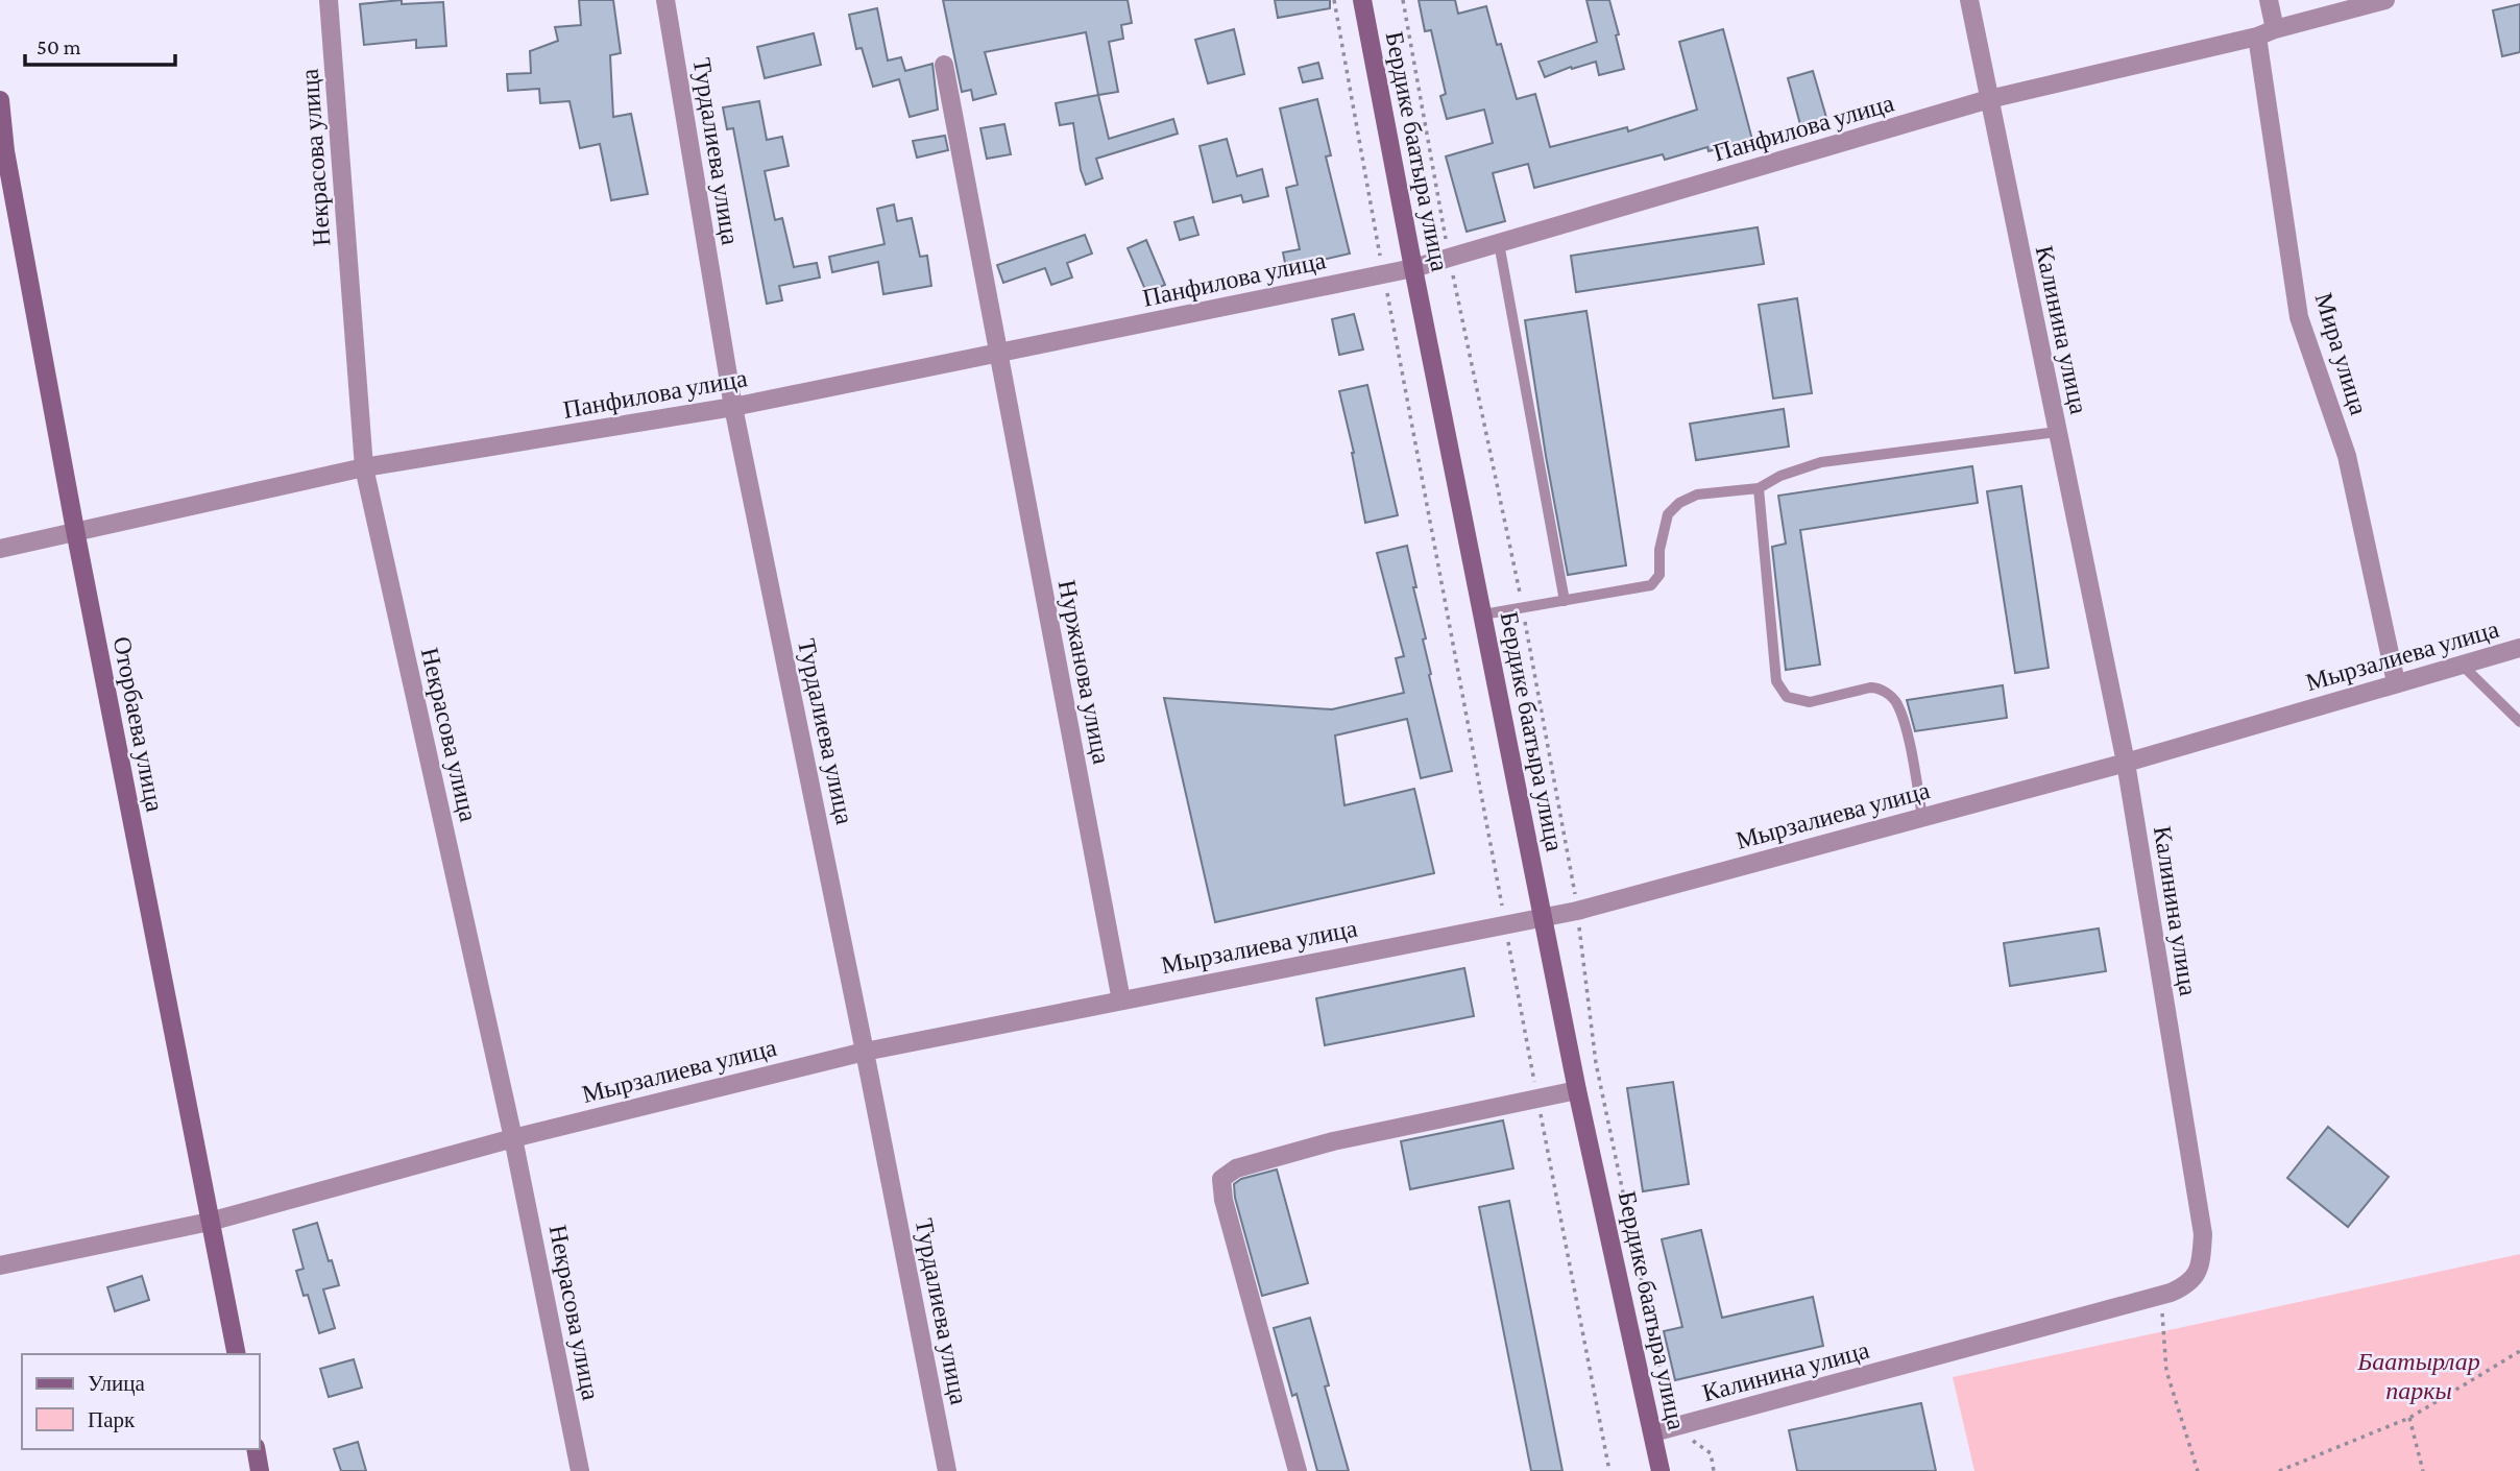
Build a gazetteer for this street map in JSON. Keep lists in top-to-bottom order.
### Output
{
  "streets": {
    "street": [
      "Панфилова улица",
      "Турдалиева улица",
      "Бердике баатыра улица",
      "Некрасова улица",
      "Калинина улица",
      "Мира улица",
      "Мырзалиева улица",
      "Нуржанова улица",
      "Оторбаева улица"
    ]
  },
  "crossings": [
    ["Панфилова улица", "Турдалиева улица"],
    ["Панфилова улица", "Бердике баатыра улица"],
    ["Панфилова улица", "Некрасова улица"],
    ["Панфилова улица", "Калинина улица"],
    ["Панфилова улица", "Мира улица"],
    ["Панфилова улица", "Нуржанова улица"],
    ["Панфилова улица", "Оторбаева улица"],
    ["Турдалиева улица", "Мырзалиева улица"],
    ["Бердике баатыра улица", "Калинина улица"],
    ["Бердике баатыра улица", "Мырзалиева улица"],
    ["Некрасова улица", "Мырзалиева улица"],
    ["Калинина улица", "Мырзалиева улица"],
    ["Мира улица", "Мырзалиева улица"],
    ["Мырзалиева улица", "Нуржанова улица"],
    ["Мырзалиева улица", "Оторбаева улица"]
  ],
  "parks": ["Баатырлар паркы"],
  "legend": ["Улица", "Парк"],
  "scale_bar": "50 m"
}
